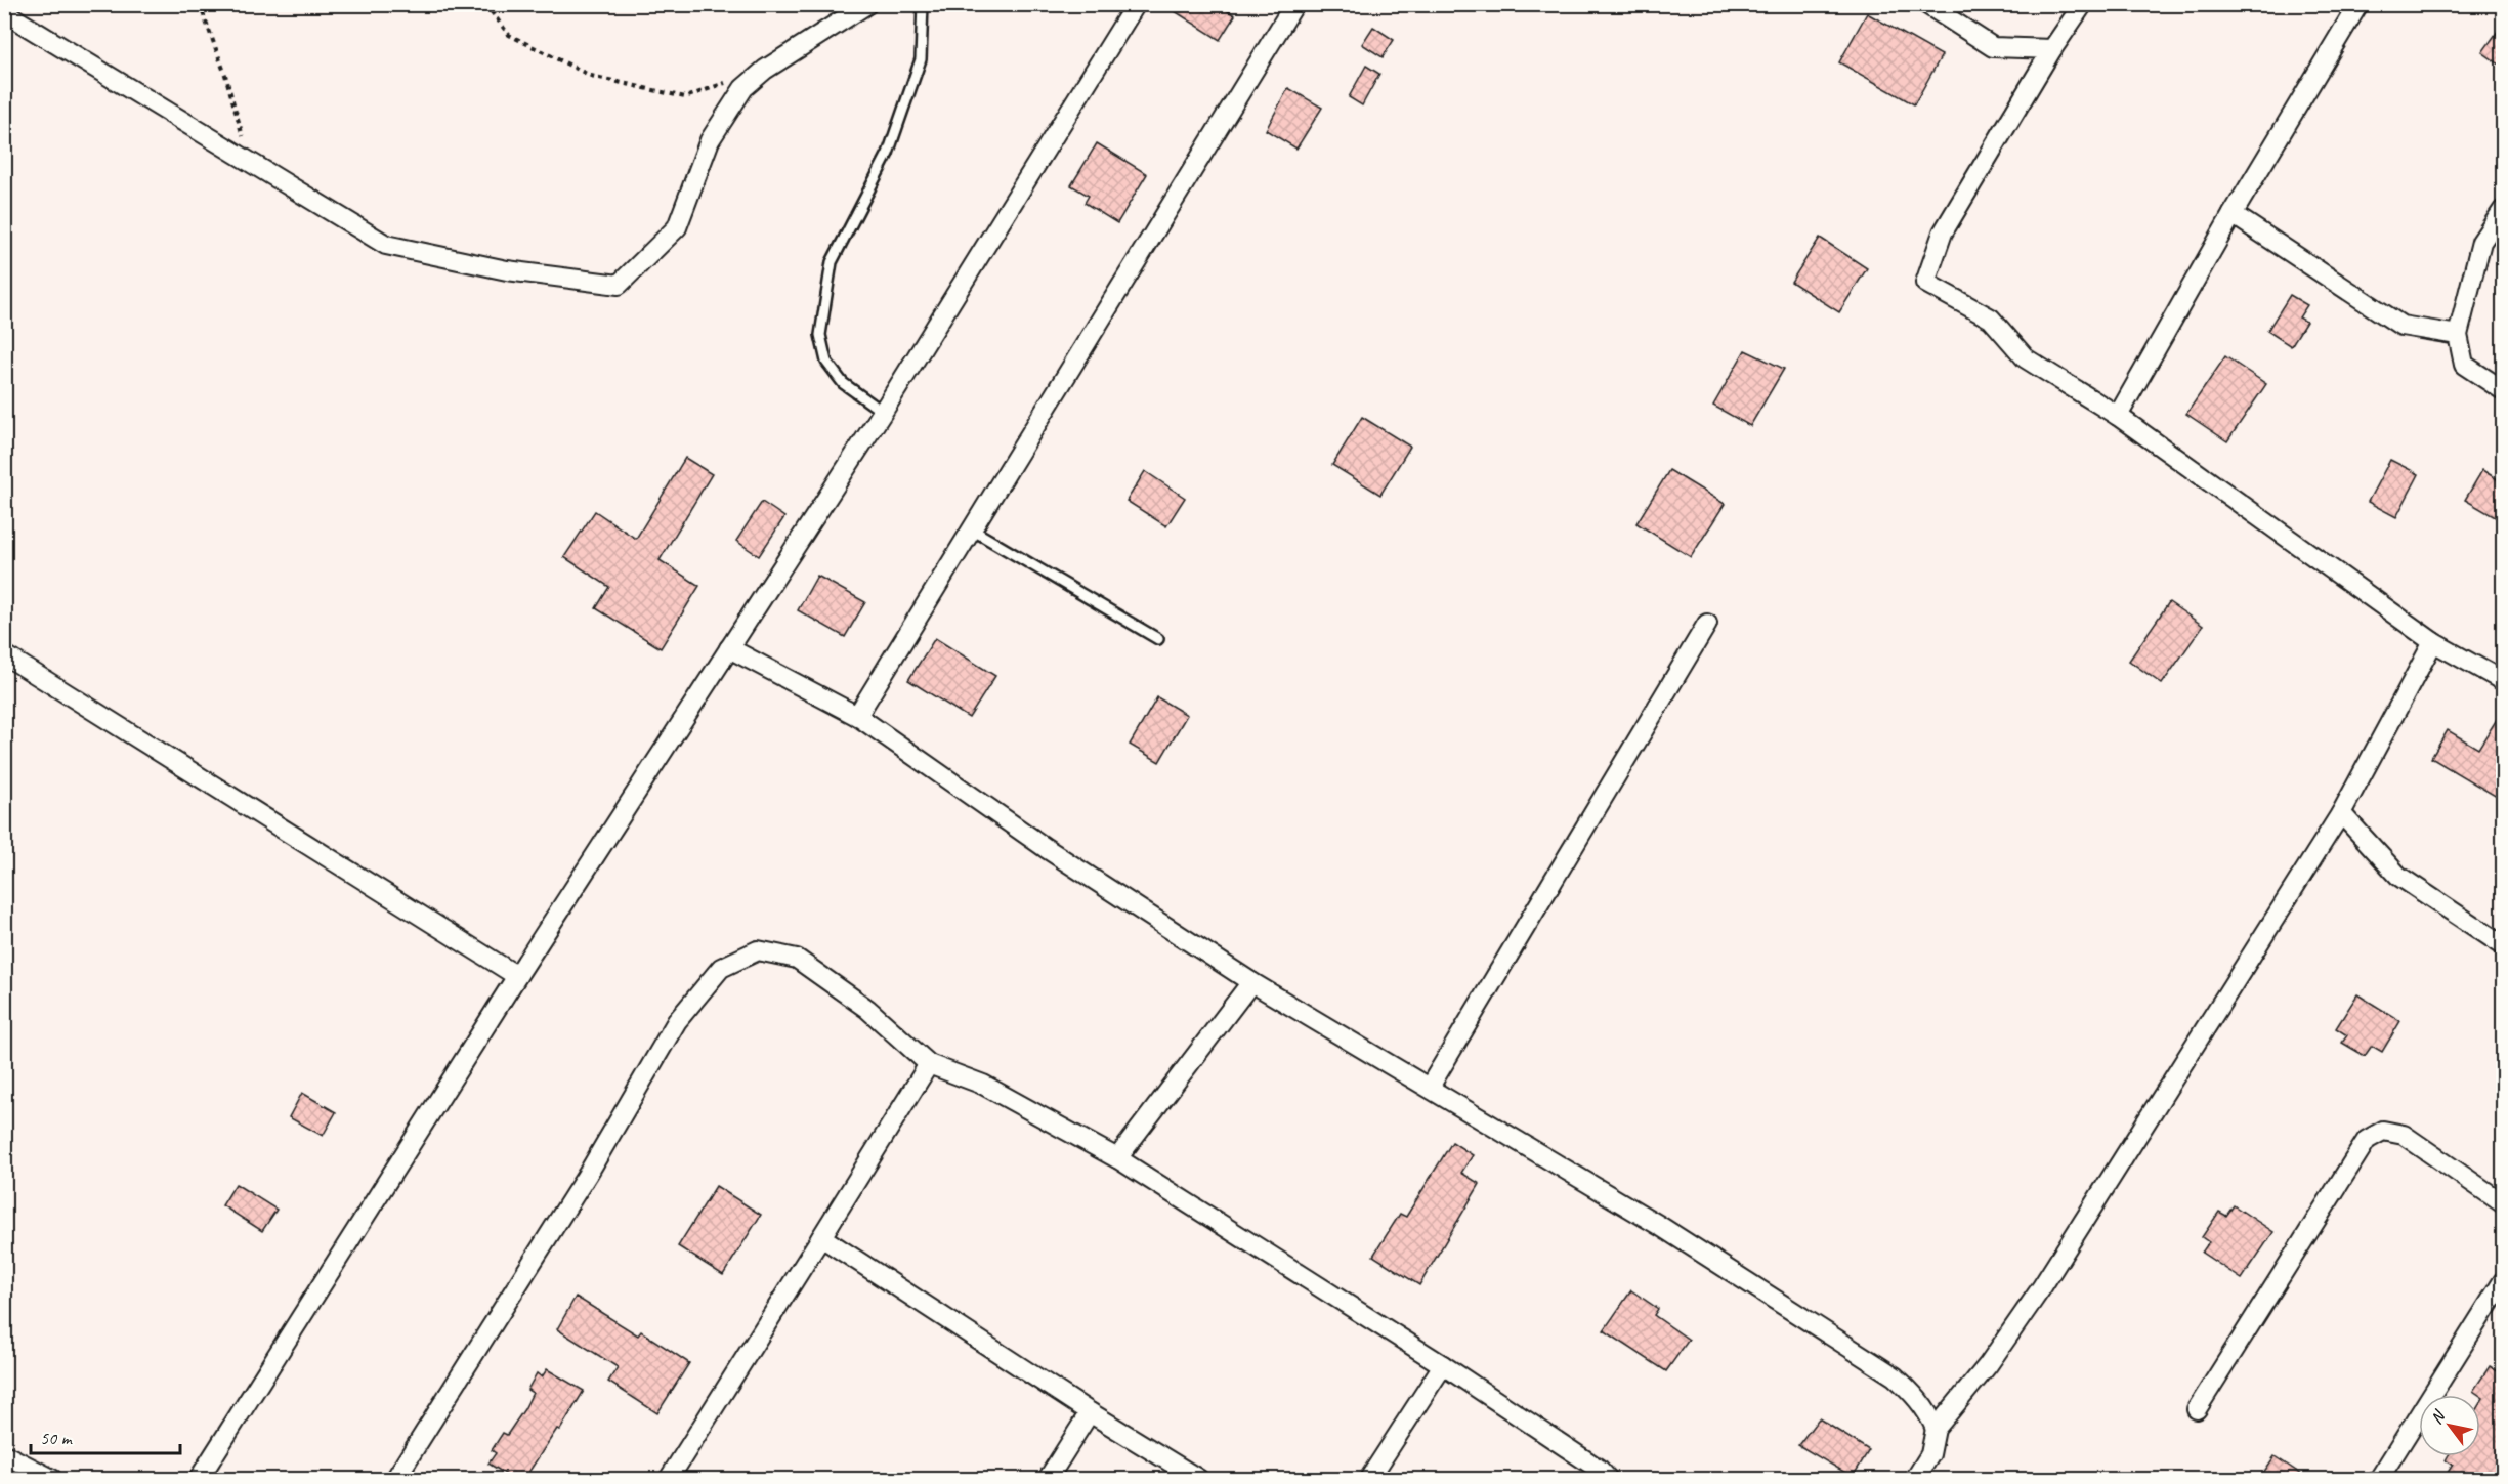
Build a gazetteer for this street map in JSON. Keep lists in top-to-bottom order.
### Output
{
  "scale_bar": "50 m",
  "north": "top left"
}
